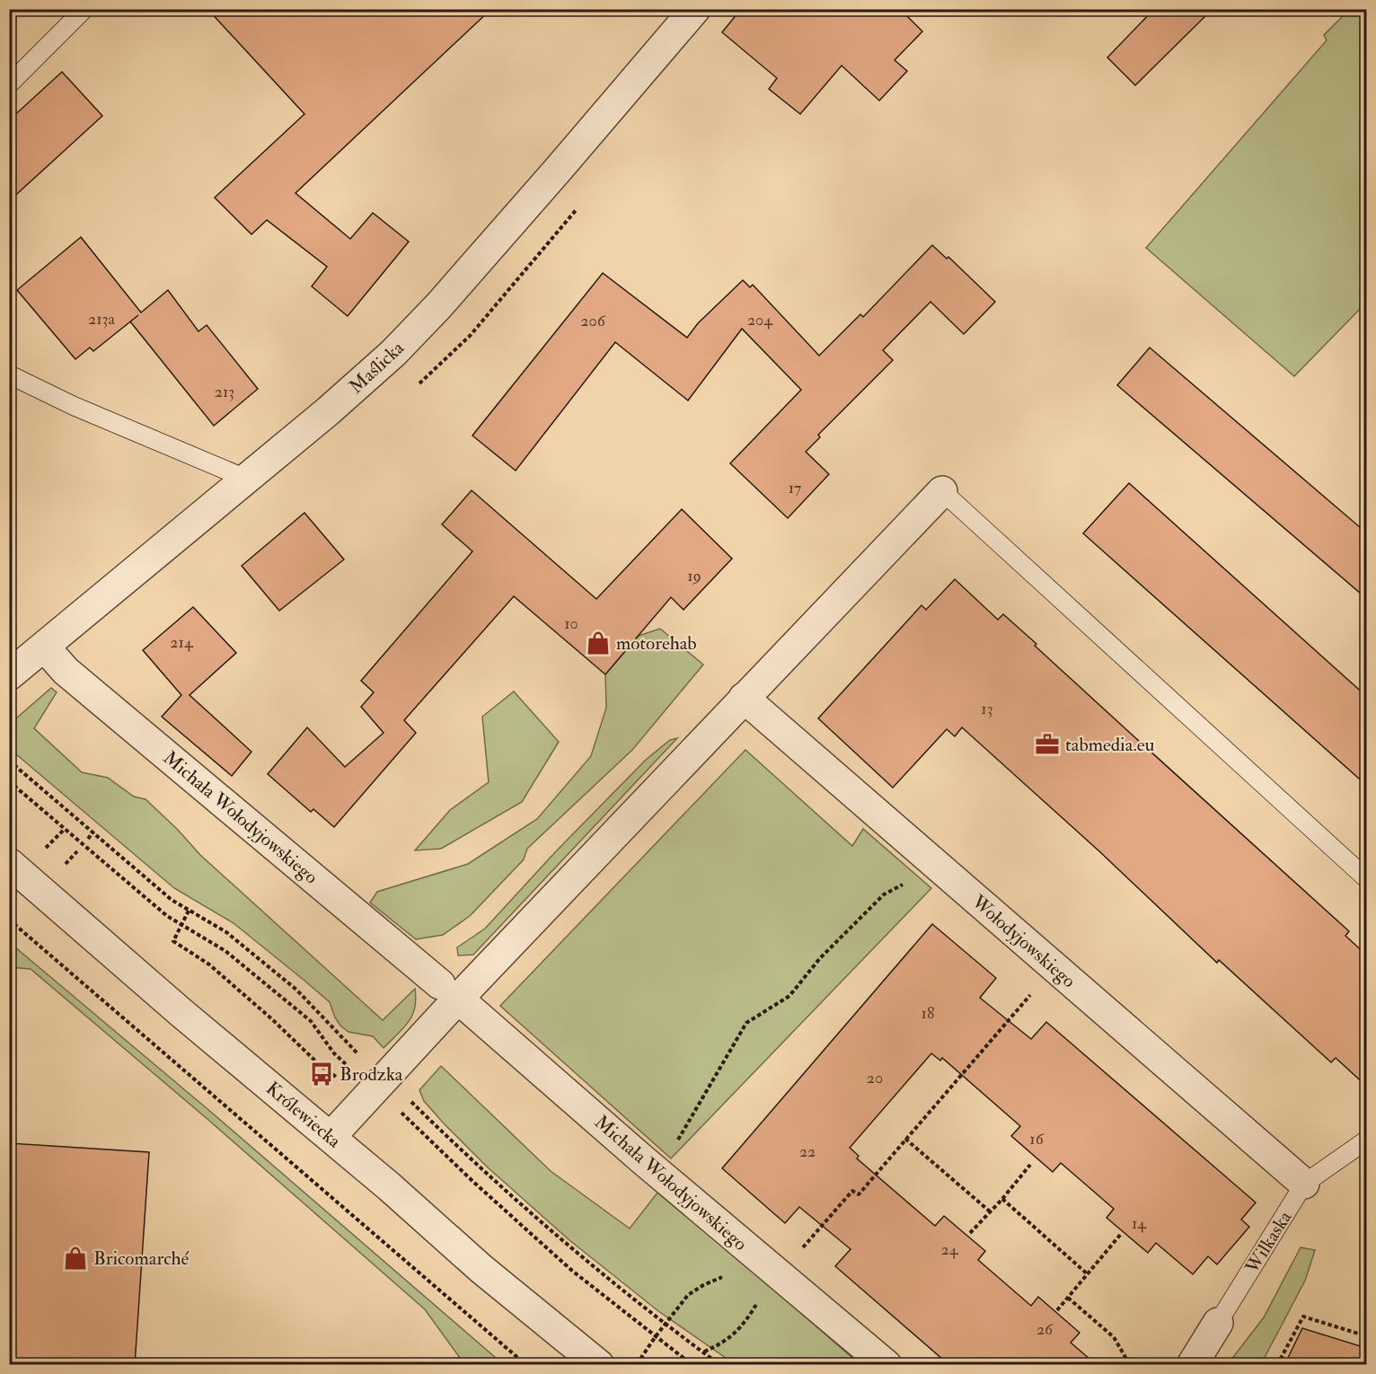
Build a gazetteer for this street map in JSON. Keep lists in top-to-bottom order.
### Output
{
  "streets": {
    "street": [
      "Maślicka",
      "Michała Wołodyjowskiego",
      "Wołodyjowskiego",
      "Królewiecka",
      "Wilkaska"
    ]
  },
  "crossings": [
    ["Maślicka", "Michała Wołodyjowskiego"],
    ["Wołodyjowskiego", "Wilkaska"]
  ],
  "places": {
    "shop": ["motorehab", "Bricomarché"],
    "office": ["tabmedia.eu"],
    "bus stop": ["Brodzka"]
  },
  "house_numbers": [
    "213a",
    "204",
    "206",
    "213",
    "17",
    "19",
    "10",
    "214",
    "13",
    "18",
    "20",
    "16",
    "22",
    "14",
    "24",
    "26"
  ]
}
